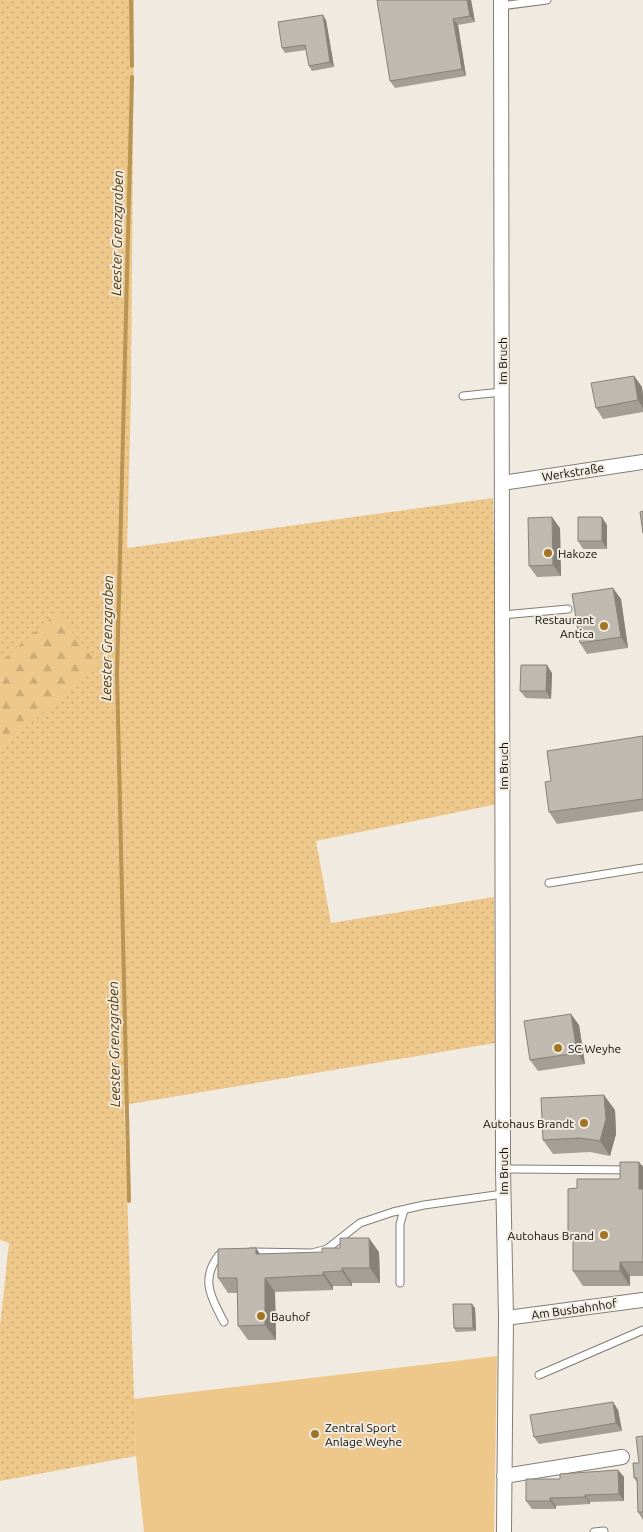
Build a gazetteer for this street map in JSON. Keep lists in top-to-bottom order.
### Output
{
  "streets": {
    "street": ["Im Bruch", "Werkstraße", "Am Busbahnhof"]
  },
  "crossings": [
    ["Im Bruch", "Werkstraße"],
    ["Im Bruch", "Am Busbahnhof"]
  ],
  "water": ["Leester Grenzgraben"],
  "places": [
    "Hakoze",
    "Restaurant Antica",
    "SC Weyhe",
    "Autohaus Brandt",
    "Autohaus Brand",
    "Bauhof",
    "Zentral Sport Anlage Weyhe"
  ]
}
